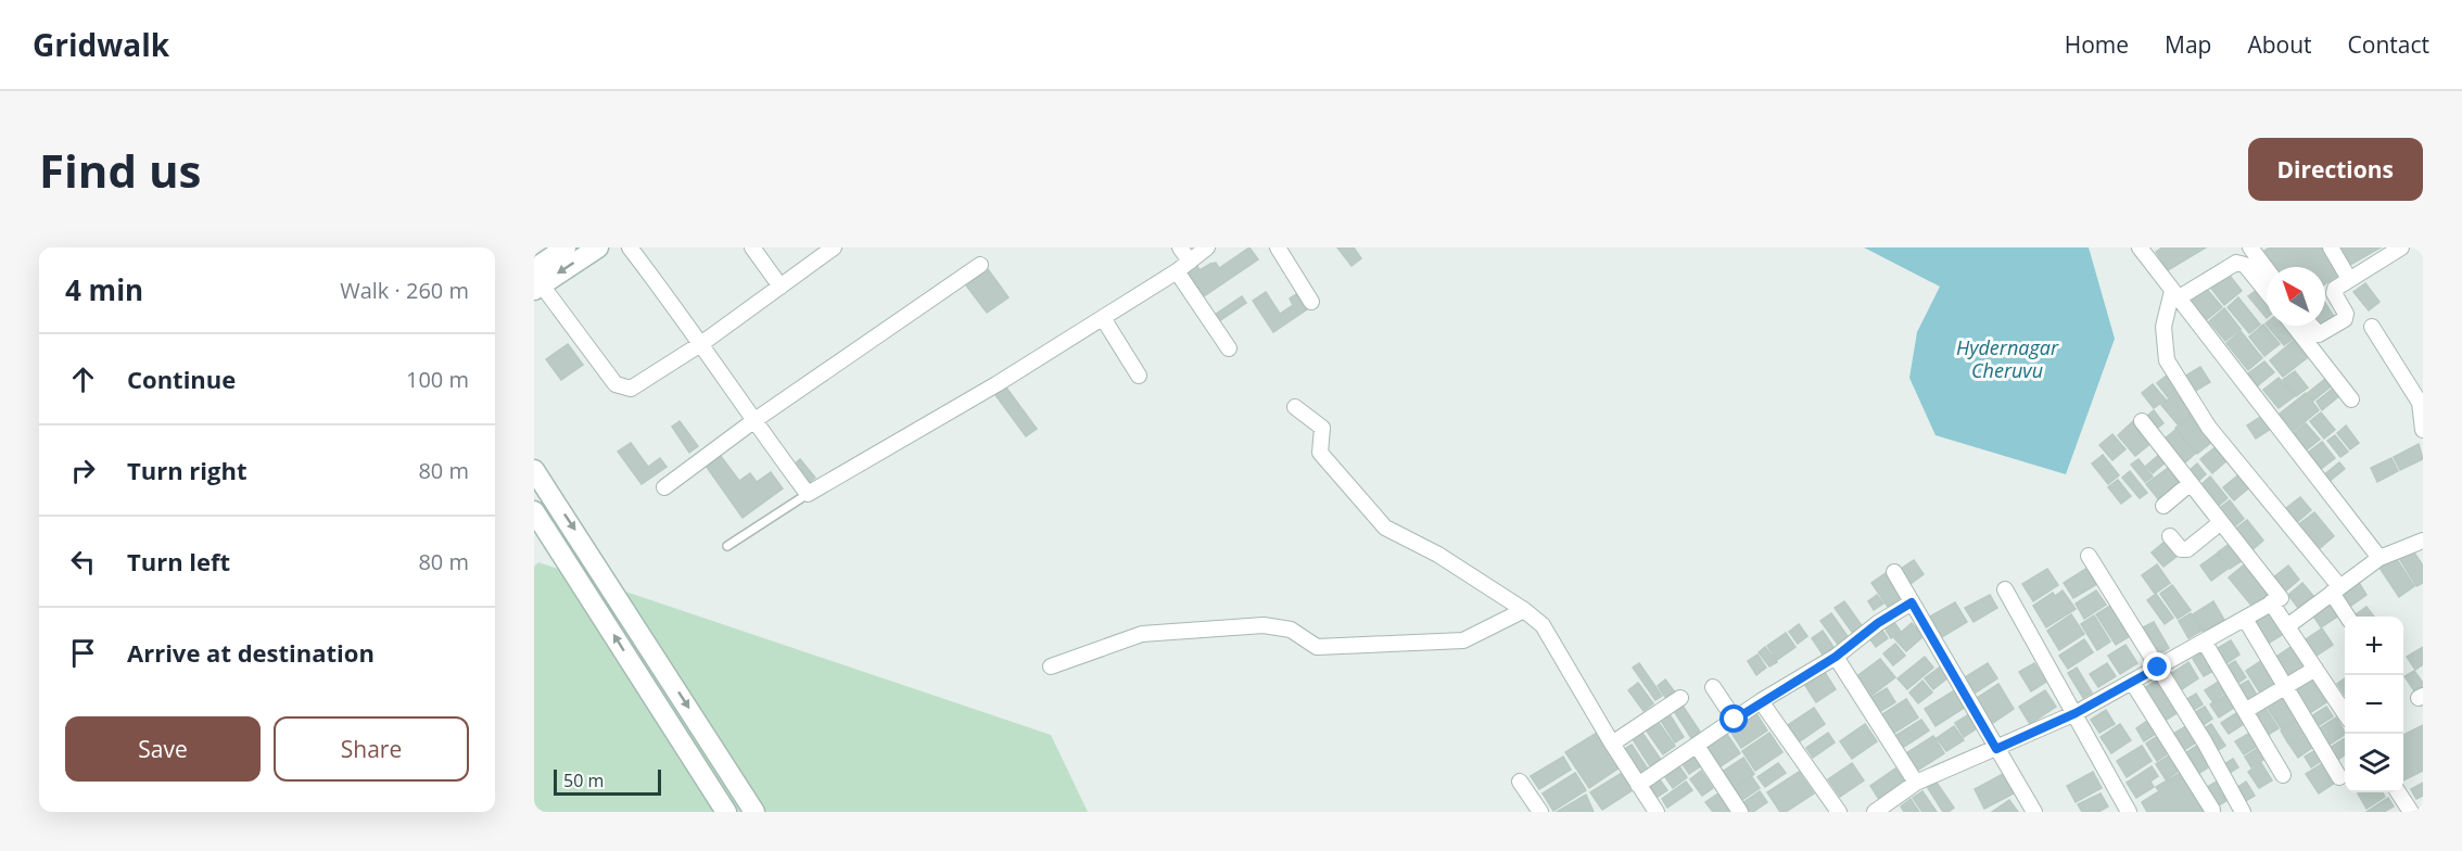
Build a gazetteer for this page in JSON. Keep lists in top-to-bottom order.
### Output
{
  "water": ["Hydernagar Cheruvu"],
  "scale_bar": "50 m",
  "north": "top left",
  "page": {
    "header": "Gridwalk",
    "nav": [
      "Home",
      "Map",
      "About",
      "Contact"
    ],
    "buttons": [
      "Directions",
      ["Save", "Share"]
    ],
    "title": "Find us",
    "heading": ["4 min", "Walk · 260 m"],
    "list": [
      ["Continue", "100 m"],
      ["Turn right", "80 m"],
      ["Turn left", "80 m"],
      "Arrive at destination"
    ],
    "map_buttons": ["+", "−"],
    "scale": "50 m"
  }
}
